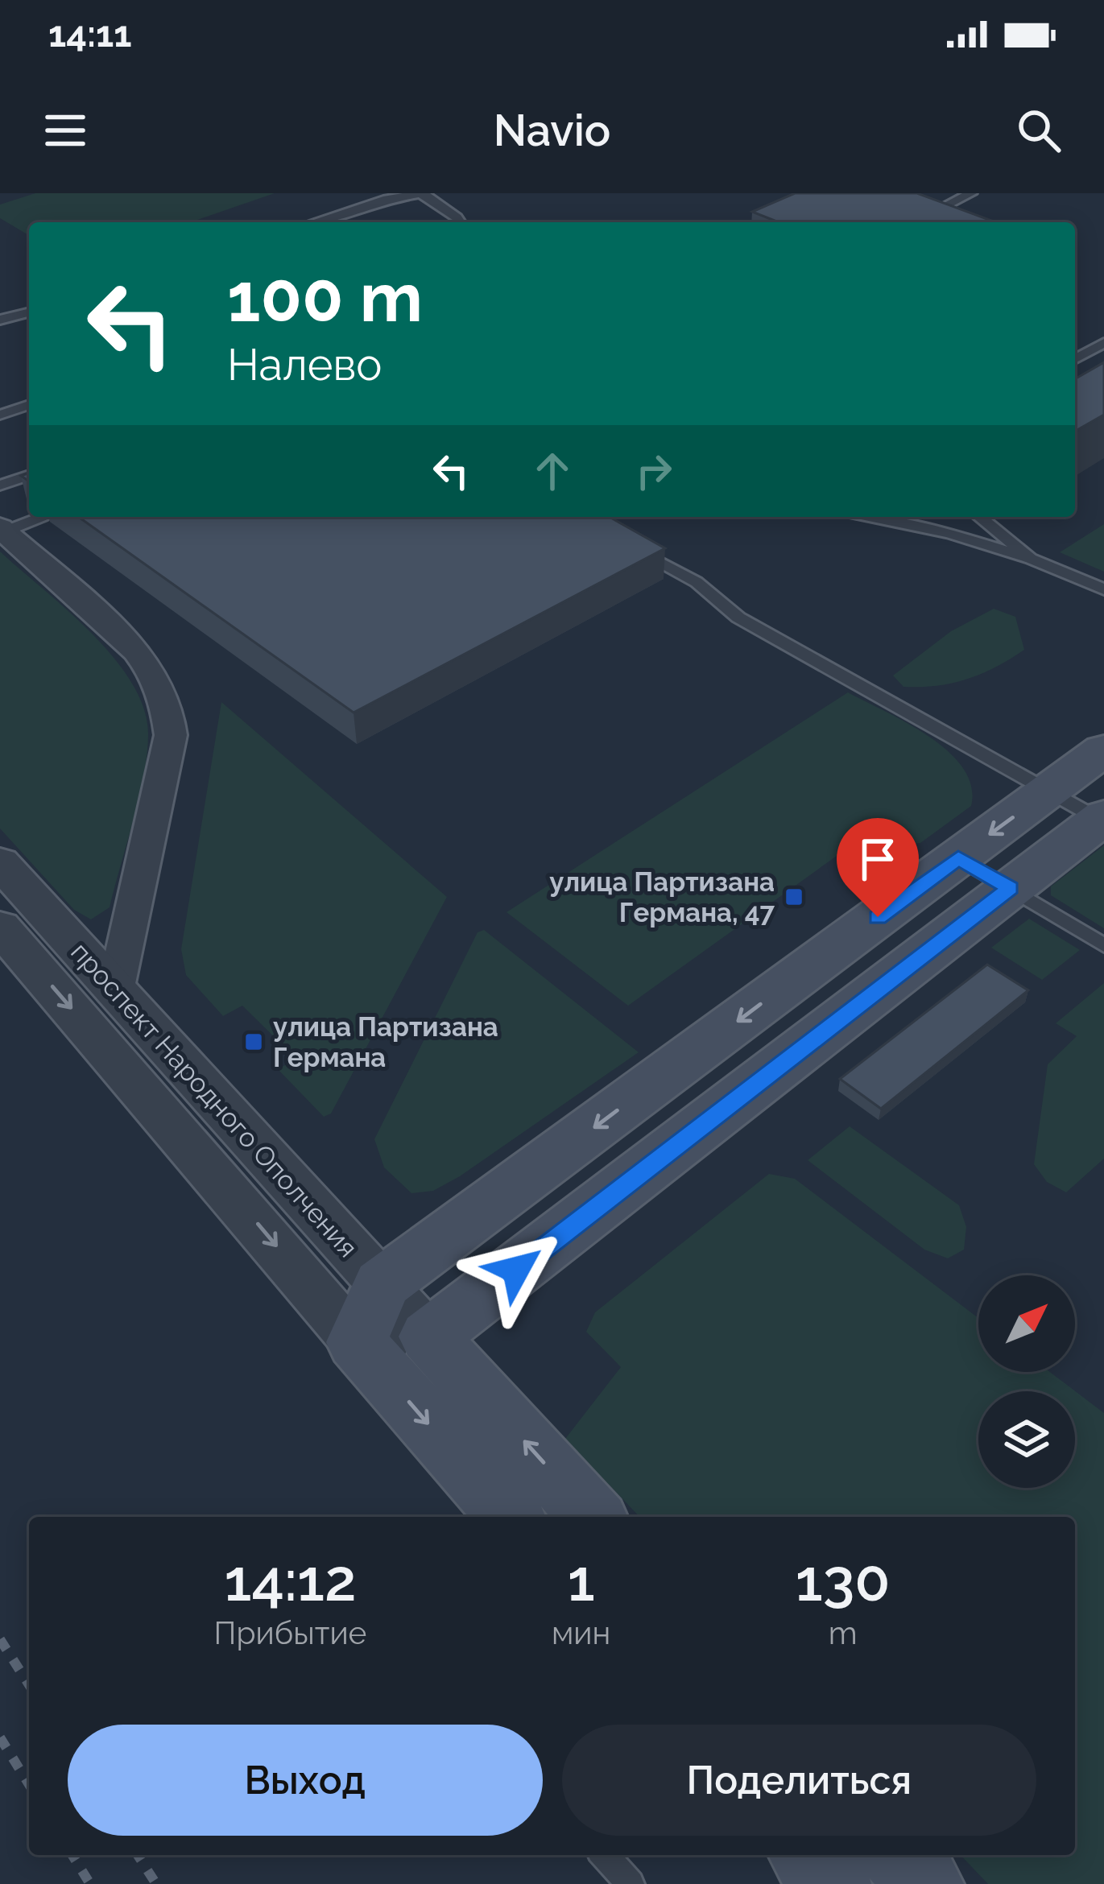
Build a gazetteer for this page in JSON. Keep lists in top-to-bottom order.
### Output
{
  "streets": {
    "main road": ["проспект Народного Ополчения"]
  },
  "places": {
    "transit": ["улица Партизана Германа, 47", "улица Партизана Германа"]
  },
  "north": "top right",
  "page": {
    "status": "14:11",
    "header": "Navio",
    "turn": ["100 m", "Налево"],
    "eta": [
      "14:12",
      "Прибытие",
      "1",
      "мин",
      "130",
      "m"
    ],
    "buttons": ["Выход", "Поделиться"]
  }
}
